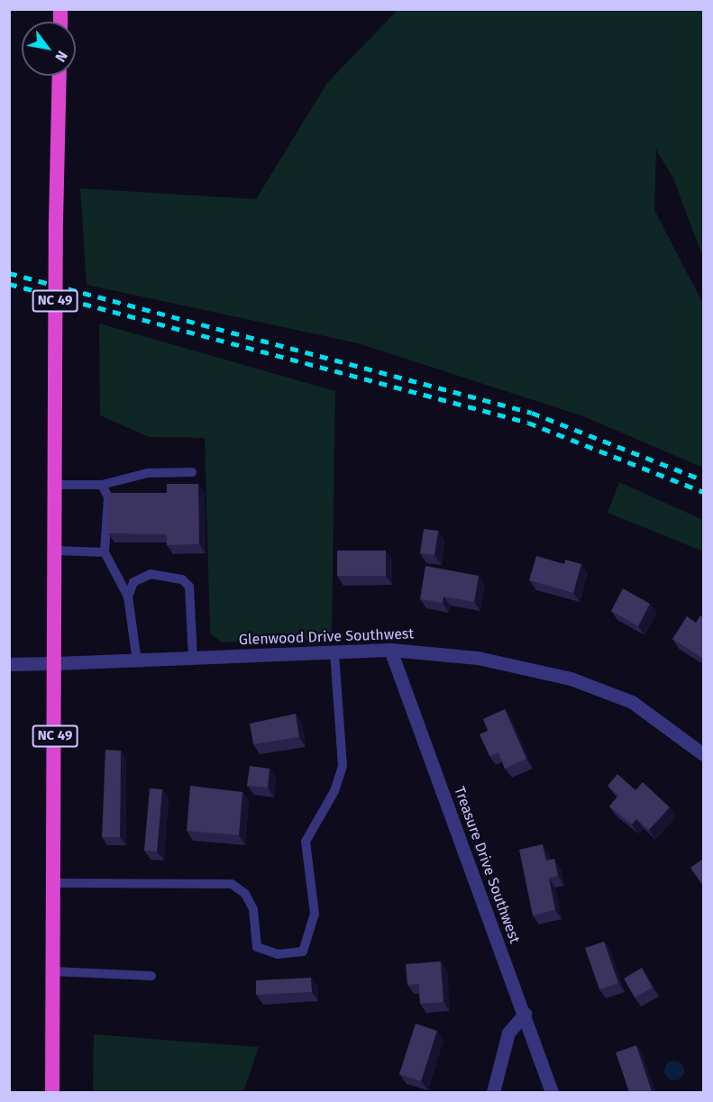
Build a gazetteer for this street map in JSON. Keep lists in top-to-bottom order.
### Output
{
  "streets": {
    "highway": ["NC 49"],
    "street": ["Glenwood Drive Southwest", "Treasure Drive Southwest"]
  },
  "crossings": [
    ["NC 49", "Glenwood Drive Southwest"],
    ["Glenwood Drive Southwest", "Treasure Drive Southwest"]
  ],
  "north": "bottom right"
}
